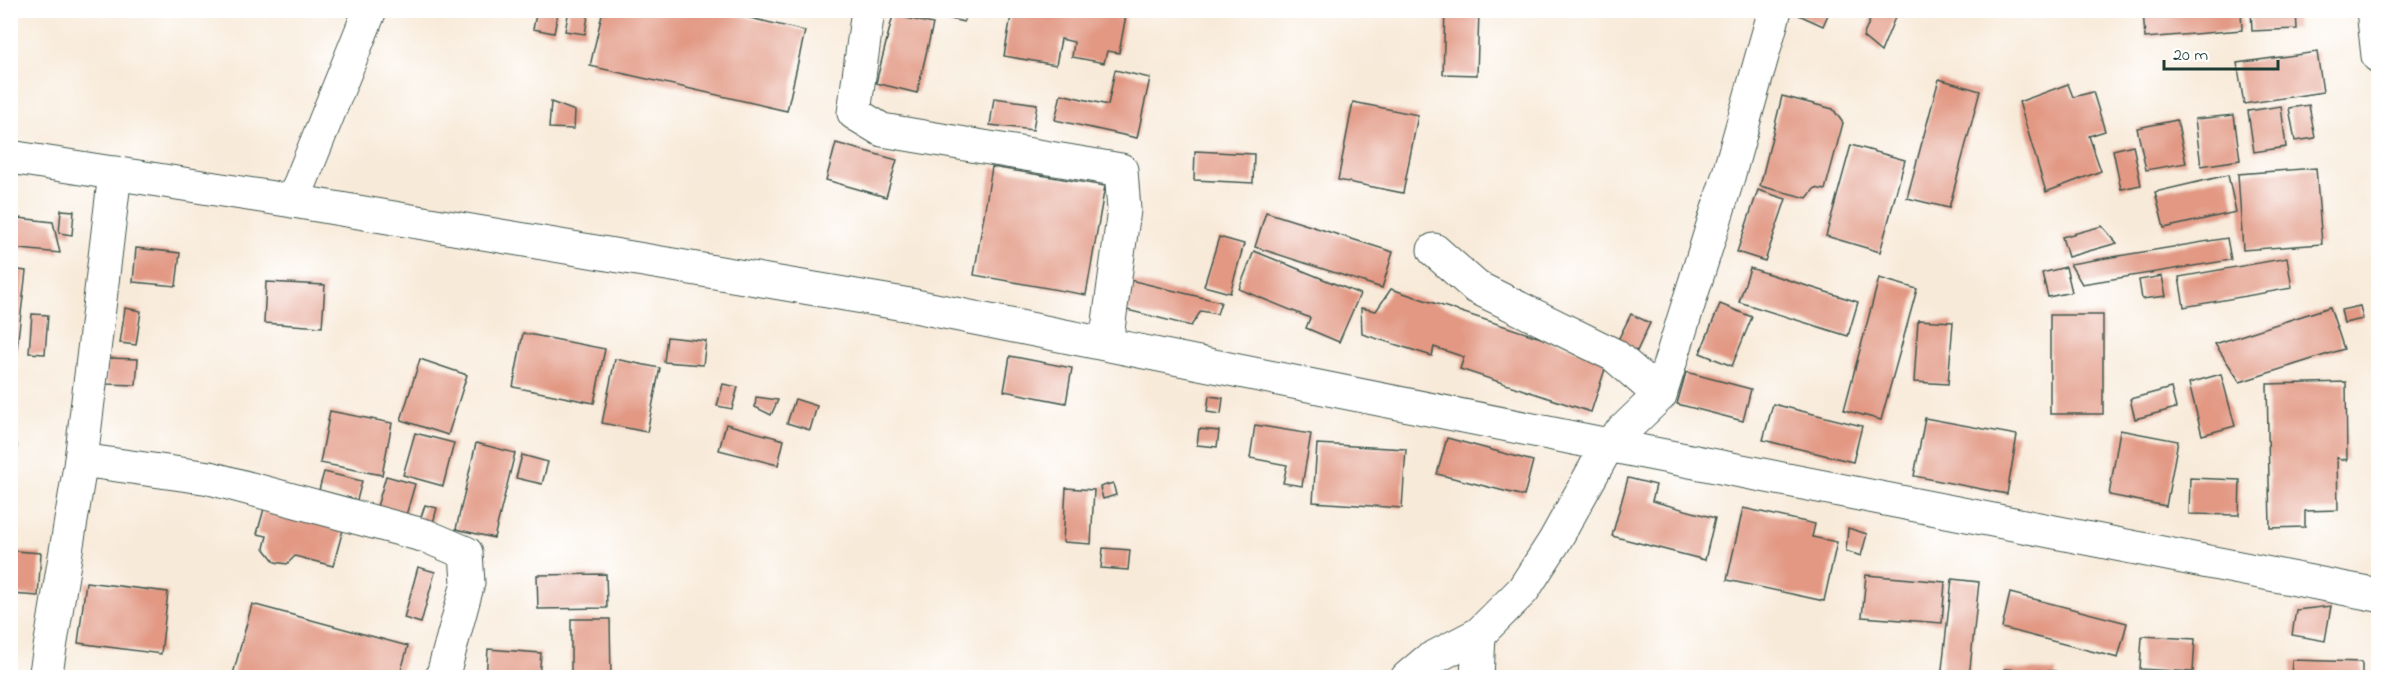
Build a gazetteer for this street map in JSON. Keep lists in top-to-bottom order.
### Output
{
  "scale_bar": "20 m"
}
